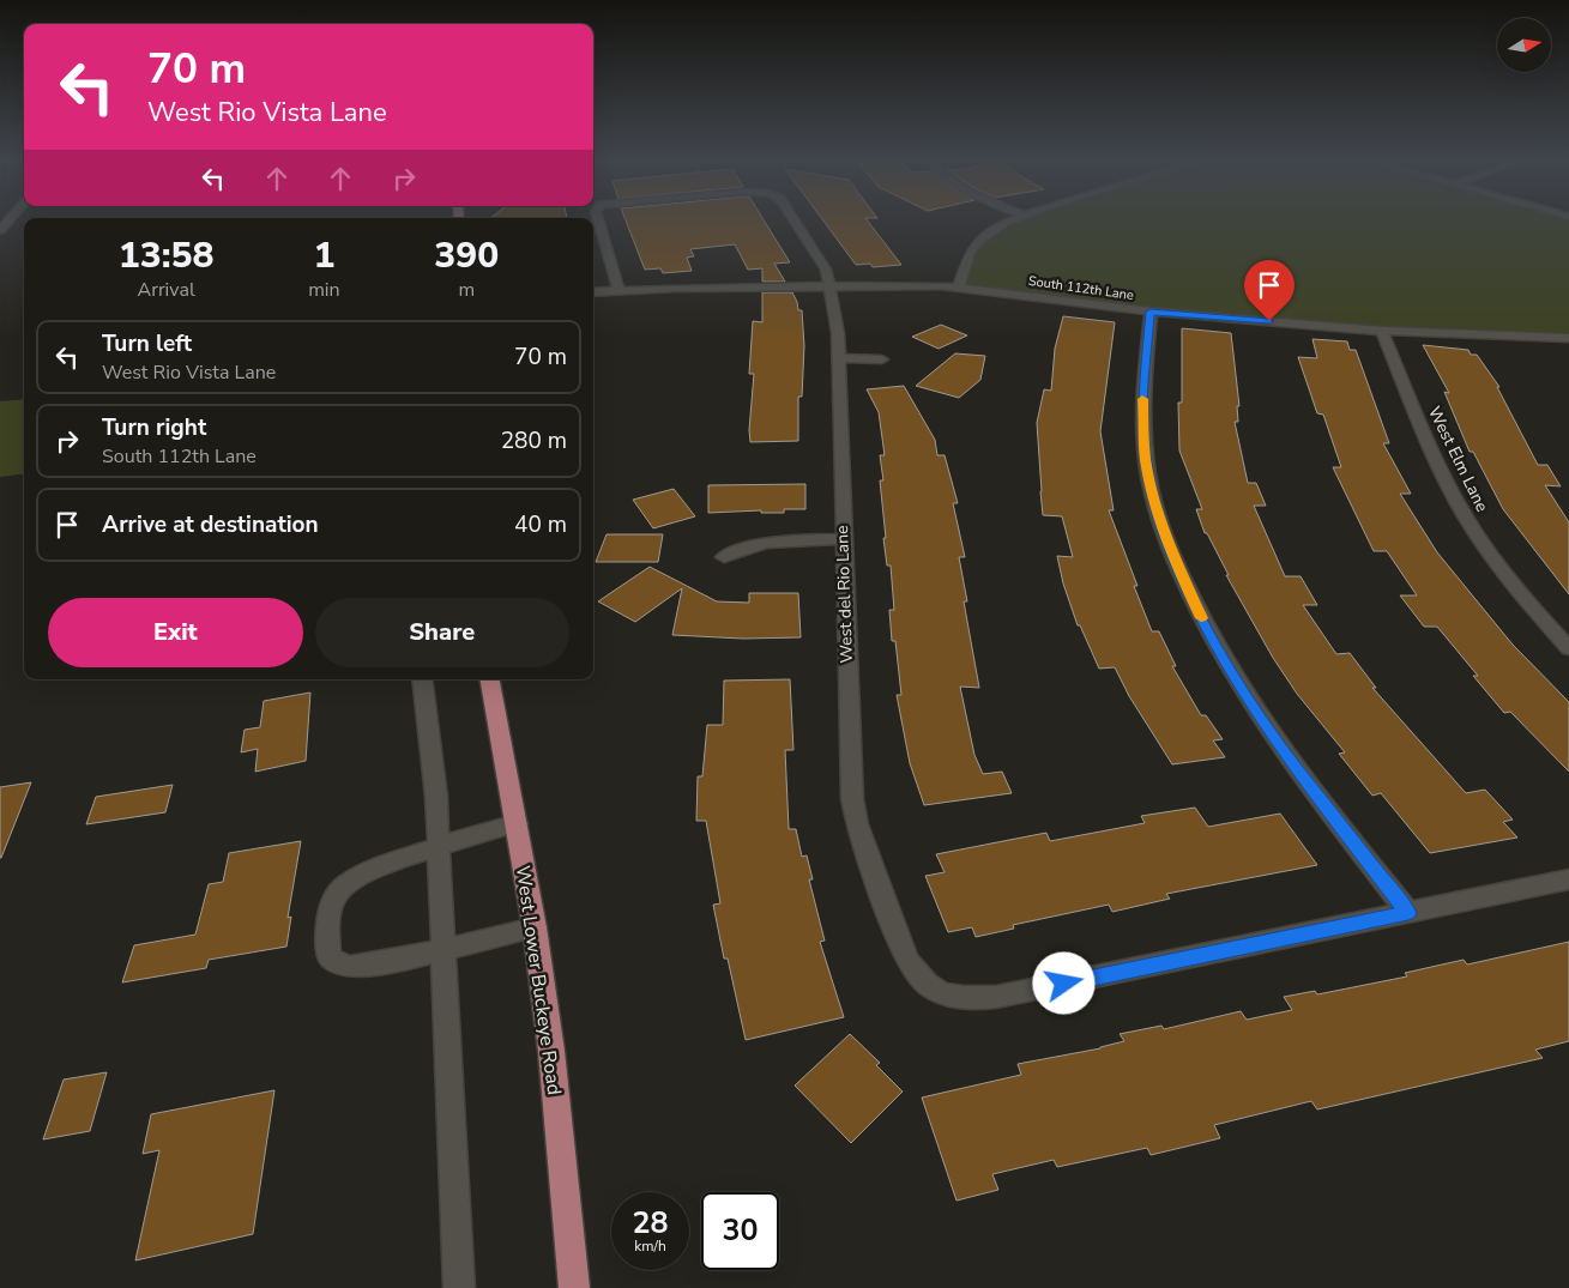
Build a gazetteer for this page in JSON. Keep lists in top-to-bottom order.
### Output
{
  "streets": {
    "main road": ["West Lower Buckeye Road"],
    "street": ["South 112th Lane", "West Elm Lane", "West del Rio Lane"]
  },
  "crossings": [
    ["South 112th Lane", "West Elm Lane"],
    ["South 112th Lane", "West del Rio Lane"]
  ],
  "north": "right",
  "page": {
    "turn": ["70 m", "West Rio Vista Lane"],
    "eta": [
      "13:58",
      "Arrival",
      "1",
      "min",
      "390",
      "m"
    ],
    "list": [
      {
        "name": "Turn left",
        "note": "West Rio Vista Lane",
        "value": "70 m"
      },
      {
        "name": "Turn right",
        "note": "South 112th Lane",
        "value": "280 m"
      },
      {
        "name": "Arrive at destination",
        "value": "40 m"
      }
    ],
    "buttons": ["Exit", "Share"],
    "speed": "28 km/h",
    "limit": "30"
  }
}
